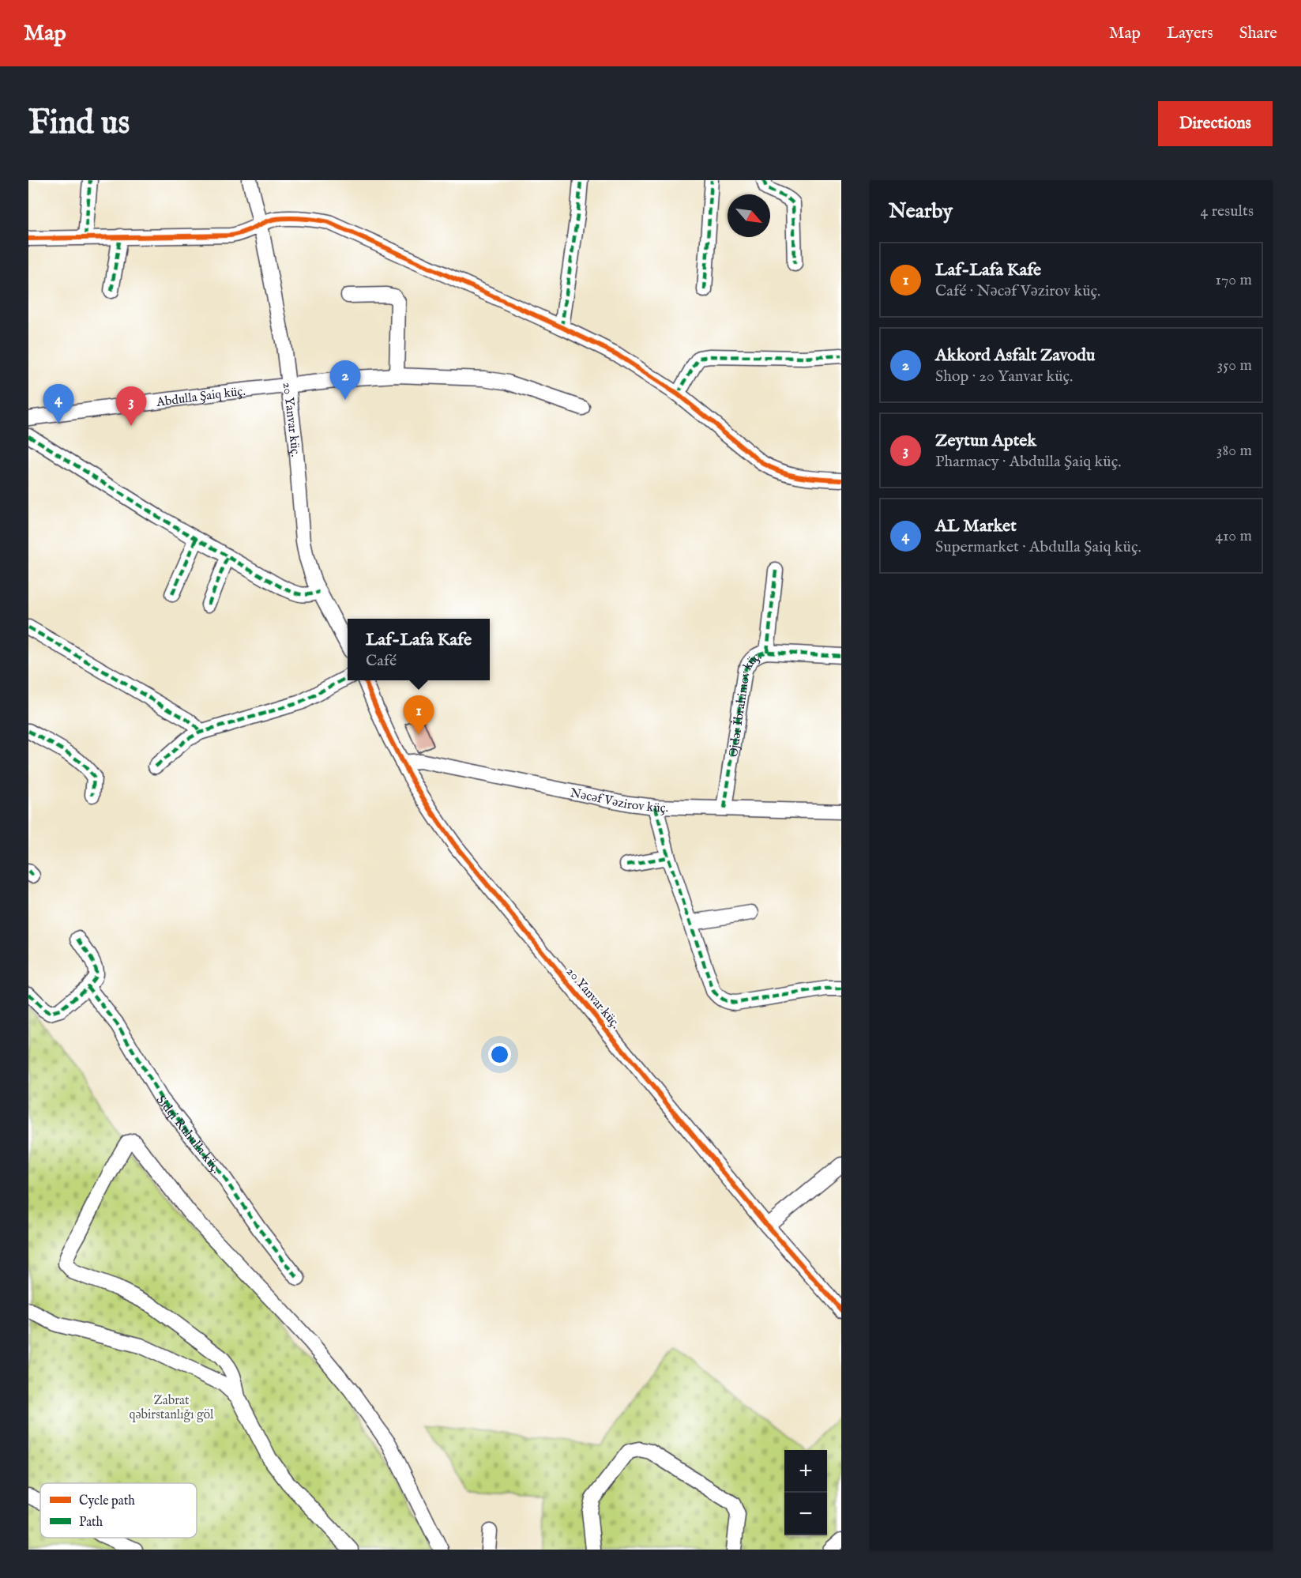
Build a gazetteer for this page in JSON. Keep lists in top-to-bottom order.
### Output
{
  "streets": {
    "street": [
      "Abdulla Şaiq küç.",
      "20 Yanvar küç.",
      "Əjdər İbrahimov küç.",
      "Nəcəf Vəzirov küç.",
      "Sidqi Ruhulla küç."
    ]
  },
  "crossings": [
    ["Abdulla Şaiq küç.", "20 Yanvar küç."],
    ["20 Yanvar küç.", "Nəcəf Vəzirov küç."],
    ["Əjdər İbrahimov küç.", "Nəcəf Vəzirov küç."]
  ],
  "parks": ["Zabrat qəbirstanlığı göl"],
  "legend": ["Cycle path", "Path"],
  "north": "bottom right",
  "page": {
    "header": "Map",
    "nav": ["Map", "Layers", "Share"],
    "buttons": "Directions",
    "title": "Find us",
    "heading": ["Nearby", "4 results"],
    "list": [
      {
        "mark": "1",
        "name": "Laf-Lafa Kafe",
        "note": "Café · Nəcəf Vəzirov küç.",
        "value": "170 m"
      },
      {
        "mark": "2",
        "name": "Akkord Asfalt Zavodu",
        "note": "Shop · 20 Yanvar küç.",
        "value": "350 m"
      },
      {
        "mark": "3",
        "name": "Zeytun Aptek",
        "note": "Pharmacy · Abdulla Şaiq küç.",
        "value": "380 m"
      },
      {
        "mark": "4",
        "name": "AL Market",
        "note": "Supermarket · Abdulla Şaiq küç.",
        "value": "410 m"
      }
    ],
    "pins": [
      "2",
      "4",
      "3",
      "1"
    ],
    "popup": ["Laf-Lafa Kafe", "Café"],
    "map_buttons": ["+", "−"]
  }
}
